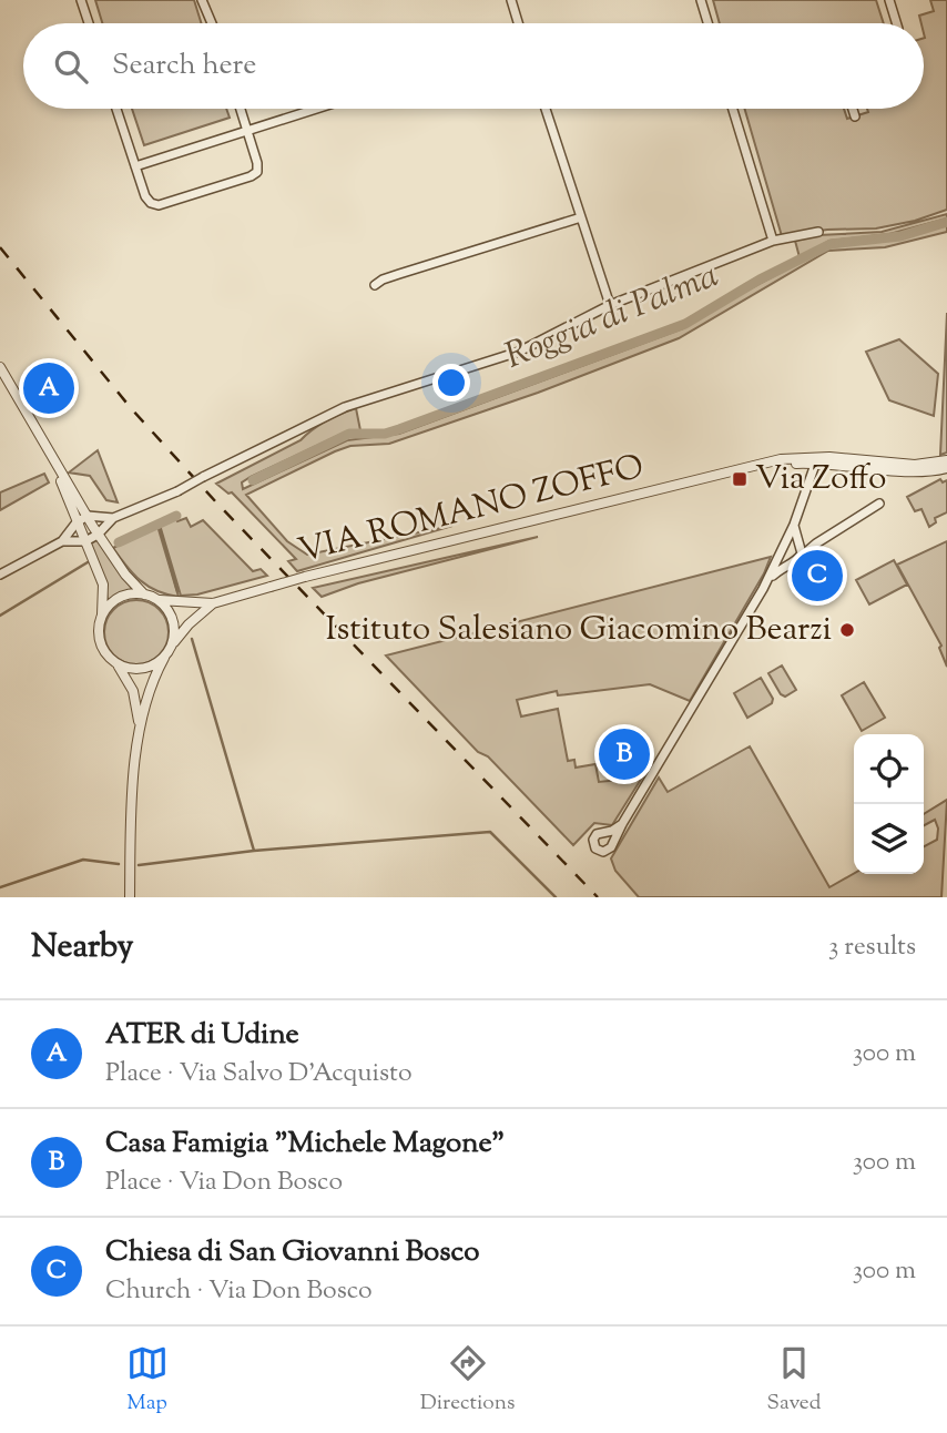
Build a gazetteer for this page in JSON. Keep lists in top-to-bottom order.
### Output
{
  "streets": {
    "street": ["VIA ROMANO ZOFFO"]
  },
  "water": ["Roggia di Palma"],
  "places": {
    "transit": ["Via Zoffo"],
    "other": ["Istituto Salesiano Giacomino Bearzi"]
  },
  "page": {
    "search": "Search here",
    "pins": ["A", "C", "B"],
    "heading": ["Nearby", "3 results"],
    "list": [
      {
        "mark": "A",
        "name": "ATER di Udine",
        "note": "Place · Via Salvo D'Acquisto",
        "value": "300 m"
      },
      {
        "mark": "B",
        "name": "Casa Famigia \"Michele Magone\"",
        "note": "Place · Via Don Bosco",
        "value": "300 m"
      },
      {
        "mark": "C",
        "name": "Chiesa di San Giovanni Bosco",
        "note": "Church · Via Don Bosco",
        "value": "300 m"
      }
    ],
    "nav": ["Map", "Directions", "Saved"]
  }
}
